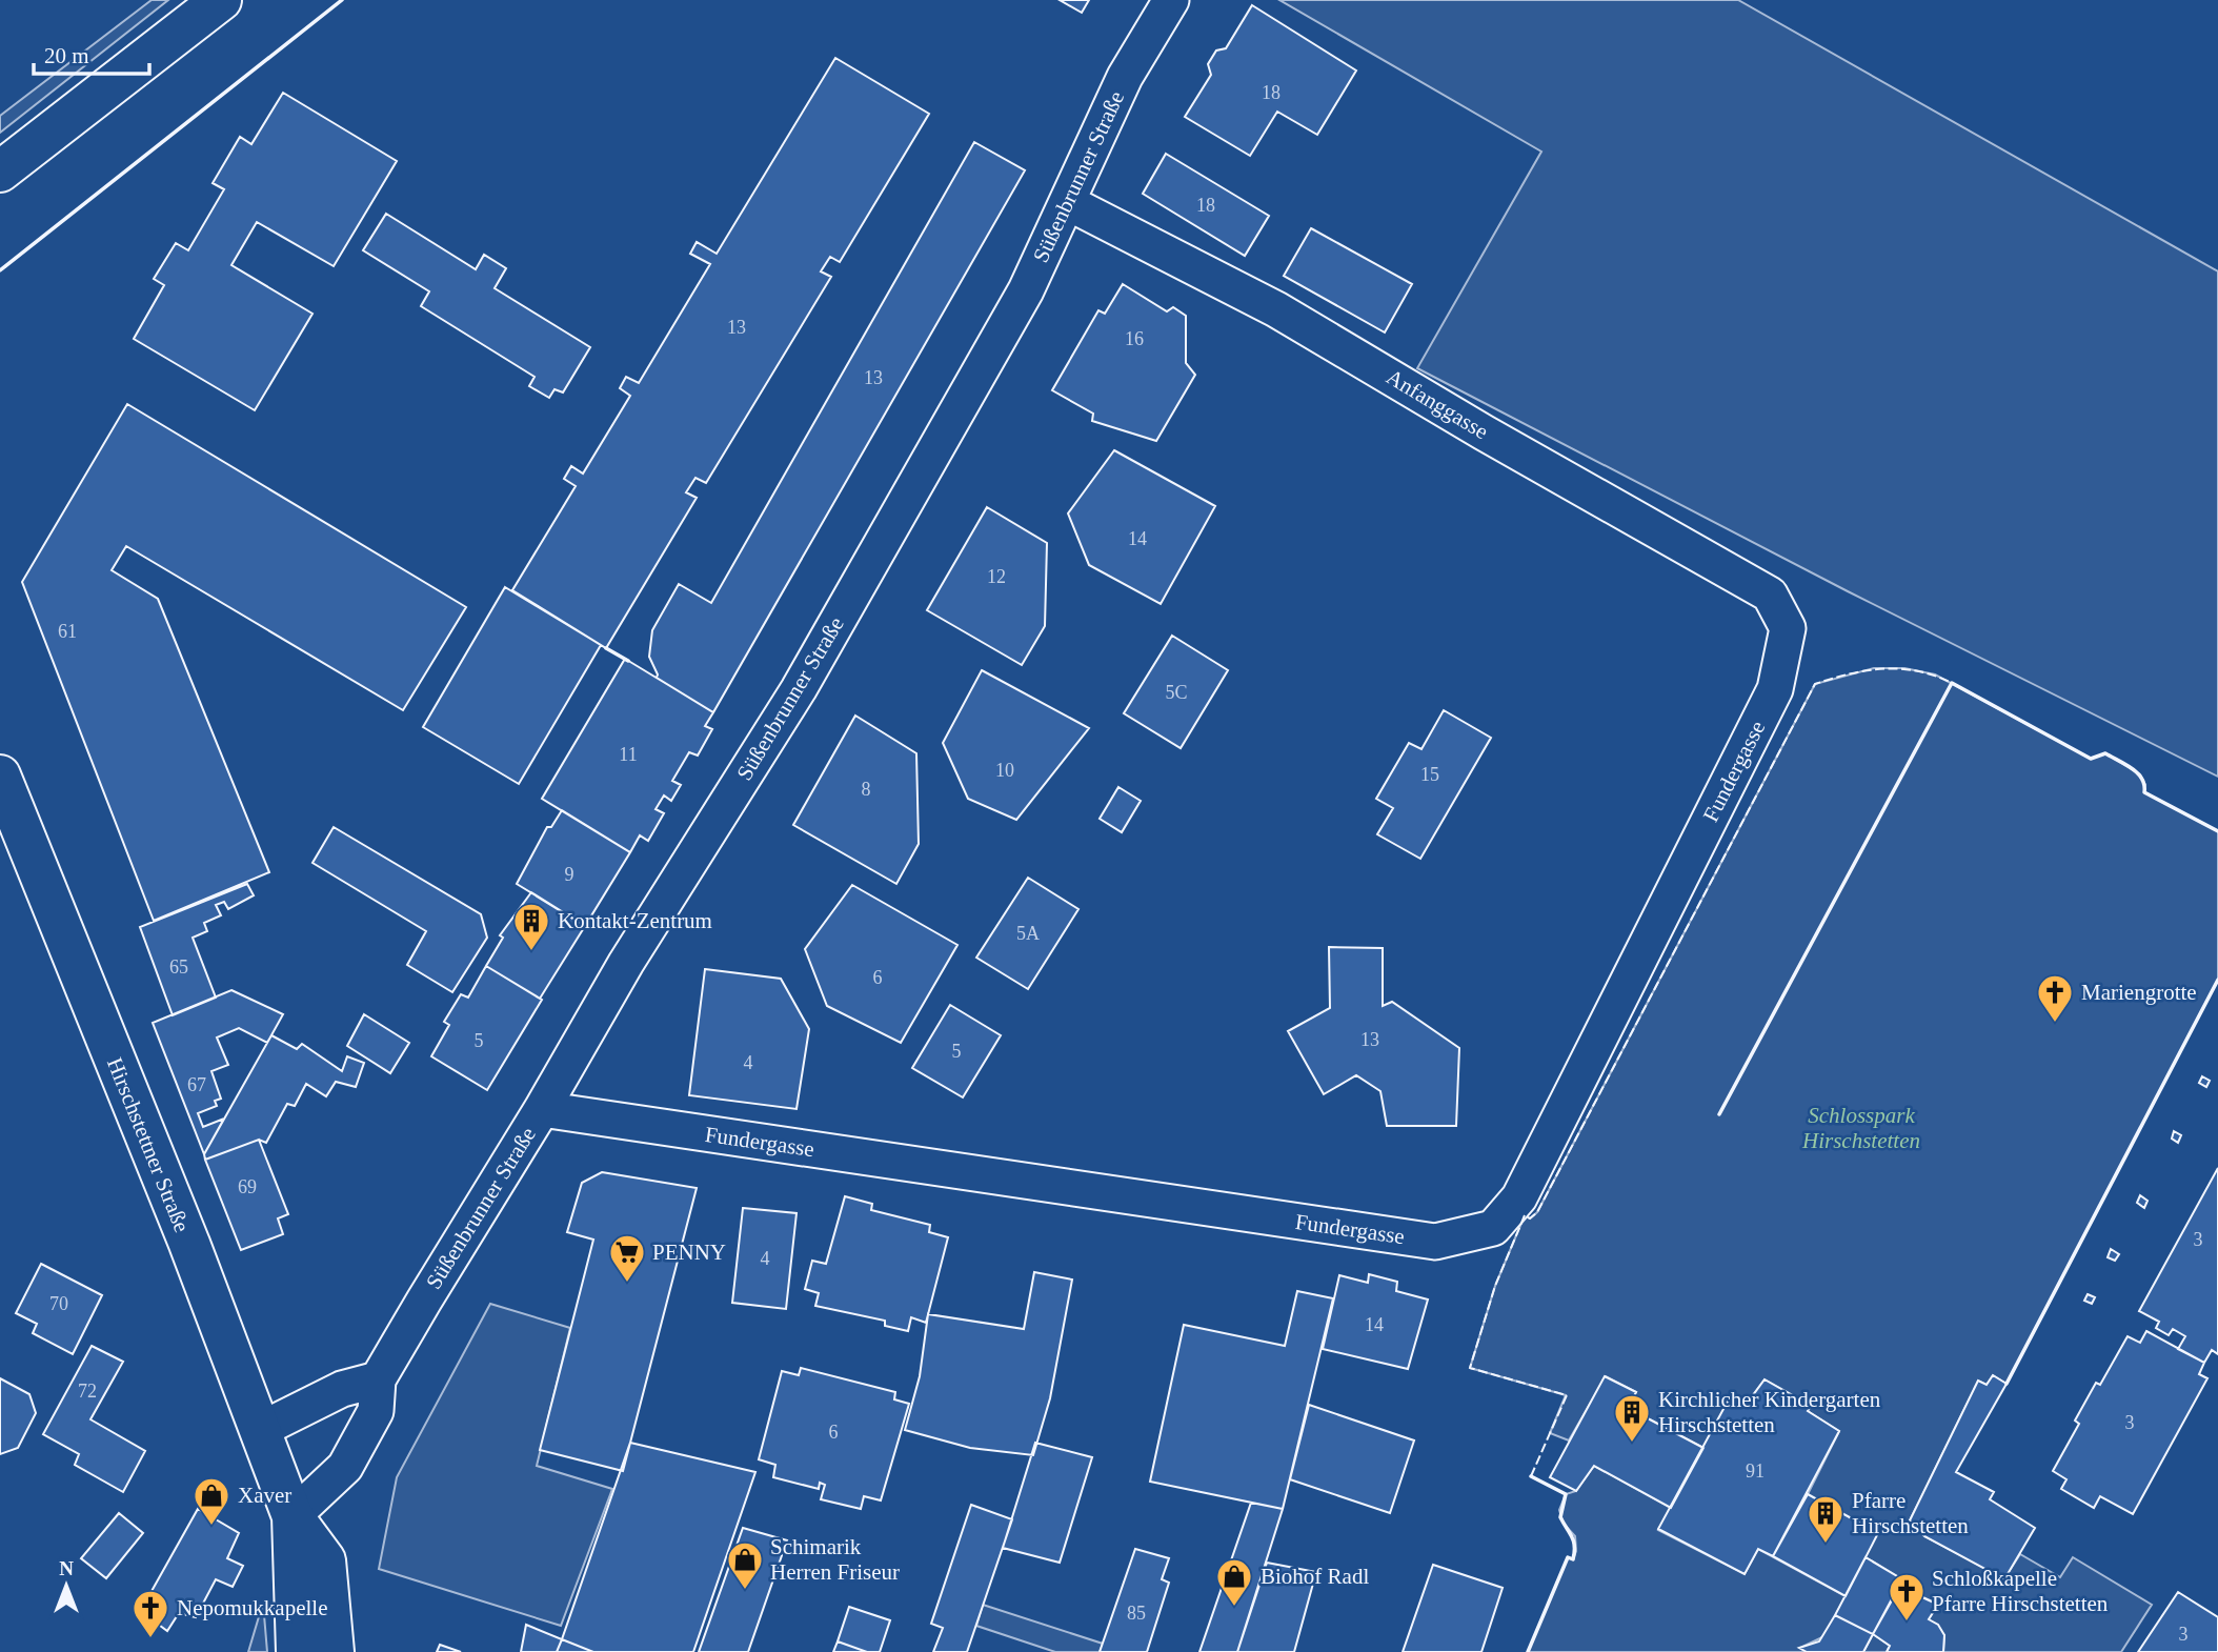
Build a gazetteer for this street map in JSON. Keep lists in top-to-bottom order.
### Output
{
  "streets": {
    "main road": ["Hirschstettner Straße"],
    "street": ["Süßenbrunner Straße", "Anfanggasse", "Fundergasse"]
  },
  "crossings": [
    ["Süßenbrunner Straße", "Anfanggasse"],
    ["Süßenbrunner Straße", "Fundergasse"],
    ["Süßenbrunner Straße", "Hirschstettner Straße"],
    ["Anfanggasse", "Fundergasse"]
  ],
  "parks": ["Schlosspark Hirschstetten"],
  "places": {
    "building": ["Kontakt-Zentrum", "Kirchlicher Kindergarten Hirschstetten", "Pfarre Hirschstetten"],
    "church": ["Mariengrotte", "Schloßkapelle Pfarre Hirschstetten", "Nepomukkapelle"],
    "supermarket": ["PENNY"],
    "shop": ["Xaver", "Schimarik Herren Friseur", "Biohof Radl"]
  },
  "house_numbers": [
    "18",
    "18",
    "13",
    "16",
    "13",
    "14",
    "12",
    "61",
    "5C",
    "11",
    "10",
    "15",
    "8",
    "9",
    "5A",
    "65",
    "6",
    "13",
    "5",
    "5",
    "4",
    "67",
    "69",
    "3",
    "4",
    "70",
    "14",
    "72",
    "3",
    "6",
    "91",
    "85",
    "3"
  ],
  "scale_bar": "20 m",
  "north": "top"
}
